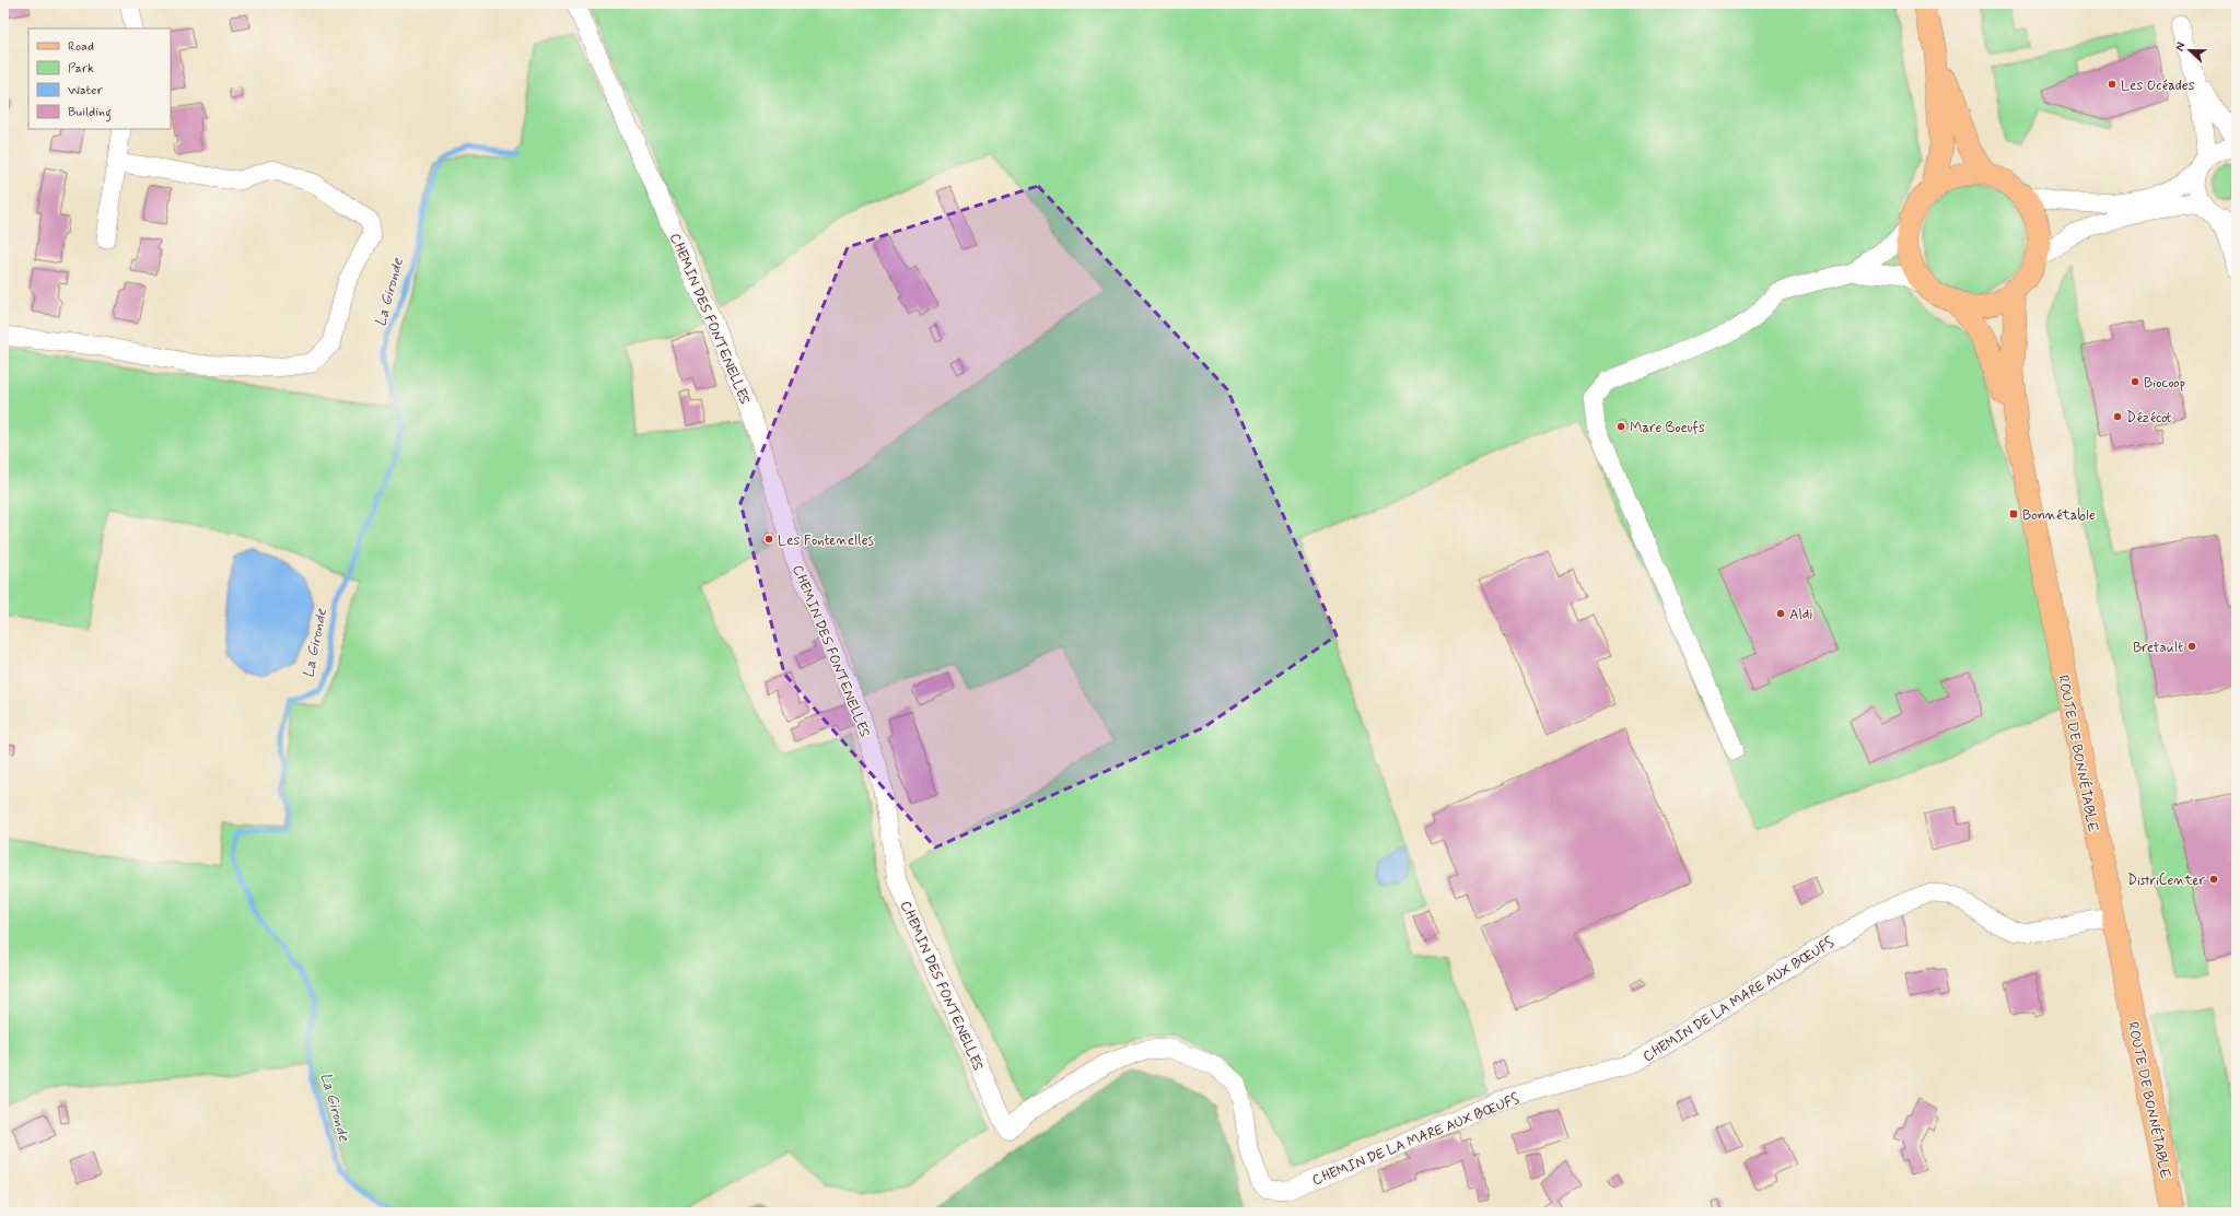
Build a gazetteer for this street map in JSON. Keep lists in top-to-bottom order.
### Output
{
  "streets": {
    "main road": ["ROUTE DE BONNÉTABLE"],
    "street": ["CHEMIN DES FONTENELLES", "CHEMIN DE LA MARE AUX BŒUFS"]
  },
  "crossings": [
    ["CHEMIN DES FONTENELLES", "CHEMIN DE LA MARE AUX BŒUFS"],
    ["ROUTE DE BONNÉTABLE", "CHEMIN DE LA MARE AUX BŒUFS"]
  ],
  "water": ["La Gironde"],
  "places": {
    "other": [
      "Les Océades",
      "Biocoop",
      "Dézécot",
      "Mare Boeufs",
      "Les Fontenelles",
      "Aldi",
      "Bretault",
      "DistriCenter"
    ],
    "transit": ["Bonnétable"]
  },
  "legend": [
    "Road",
    "Park",
    "Water",
    "Building"
  ],
  "north": "left"
}
